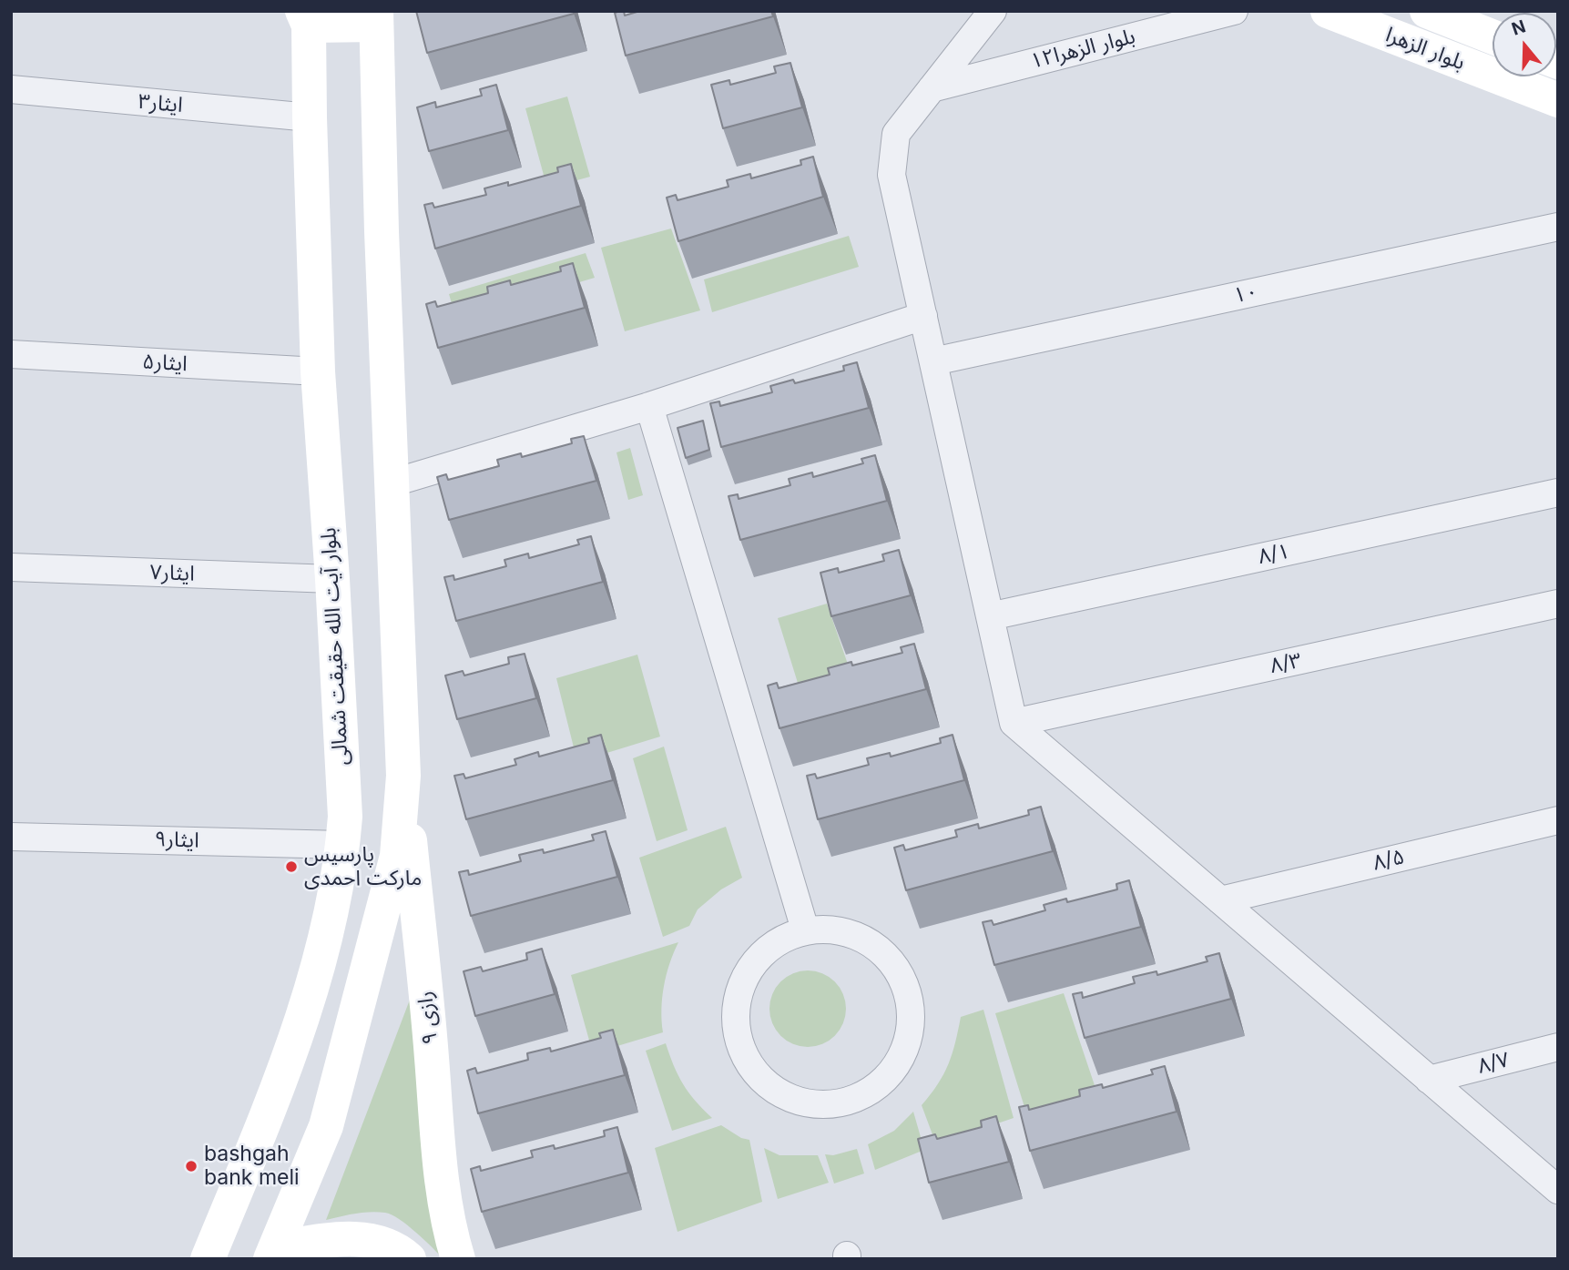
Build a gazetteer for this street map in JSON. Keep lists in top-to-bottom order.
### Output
{
  "streets": {
    "main road": ["بلوار الزهرا", "بلوار آیت الله حقیقت شمالی", "رازی ۹"],
    "street": [
      "بلوار الزهرا۱۲",
      "ایثار۳",
      "۱۰",
      "ایثار۵",
      "۸/۱",
      "ایثار۷",
      "۸/۳",
      "ایثار۹",
      "۸/۵",
      "۸/۷"
    ]
  },
  "crossings": [
    ["ایثار۳", "بلوار آیت الله حقیقت شمالی"],
    ["ایثار۵", "بلوار آیت الله حقیقت شمالی"],
    ["ایثار۷", "بلوار آیت الله حقیقت شمالی"],
    ["بلوار آیت الله حقیقت شمالی", "ایثار۹"]
  ],
  "places": ["پارسیس مارکت احمدی", "bashgah bank meli"],
  "north": "top"
}
